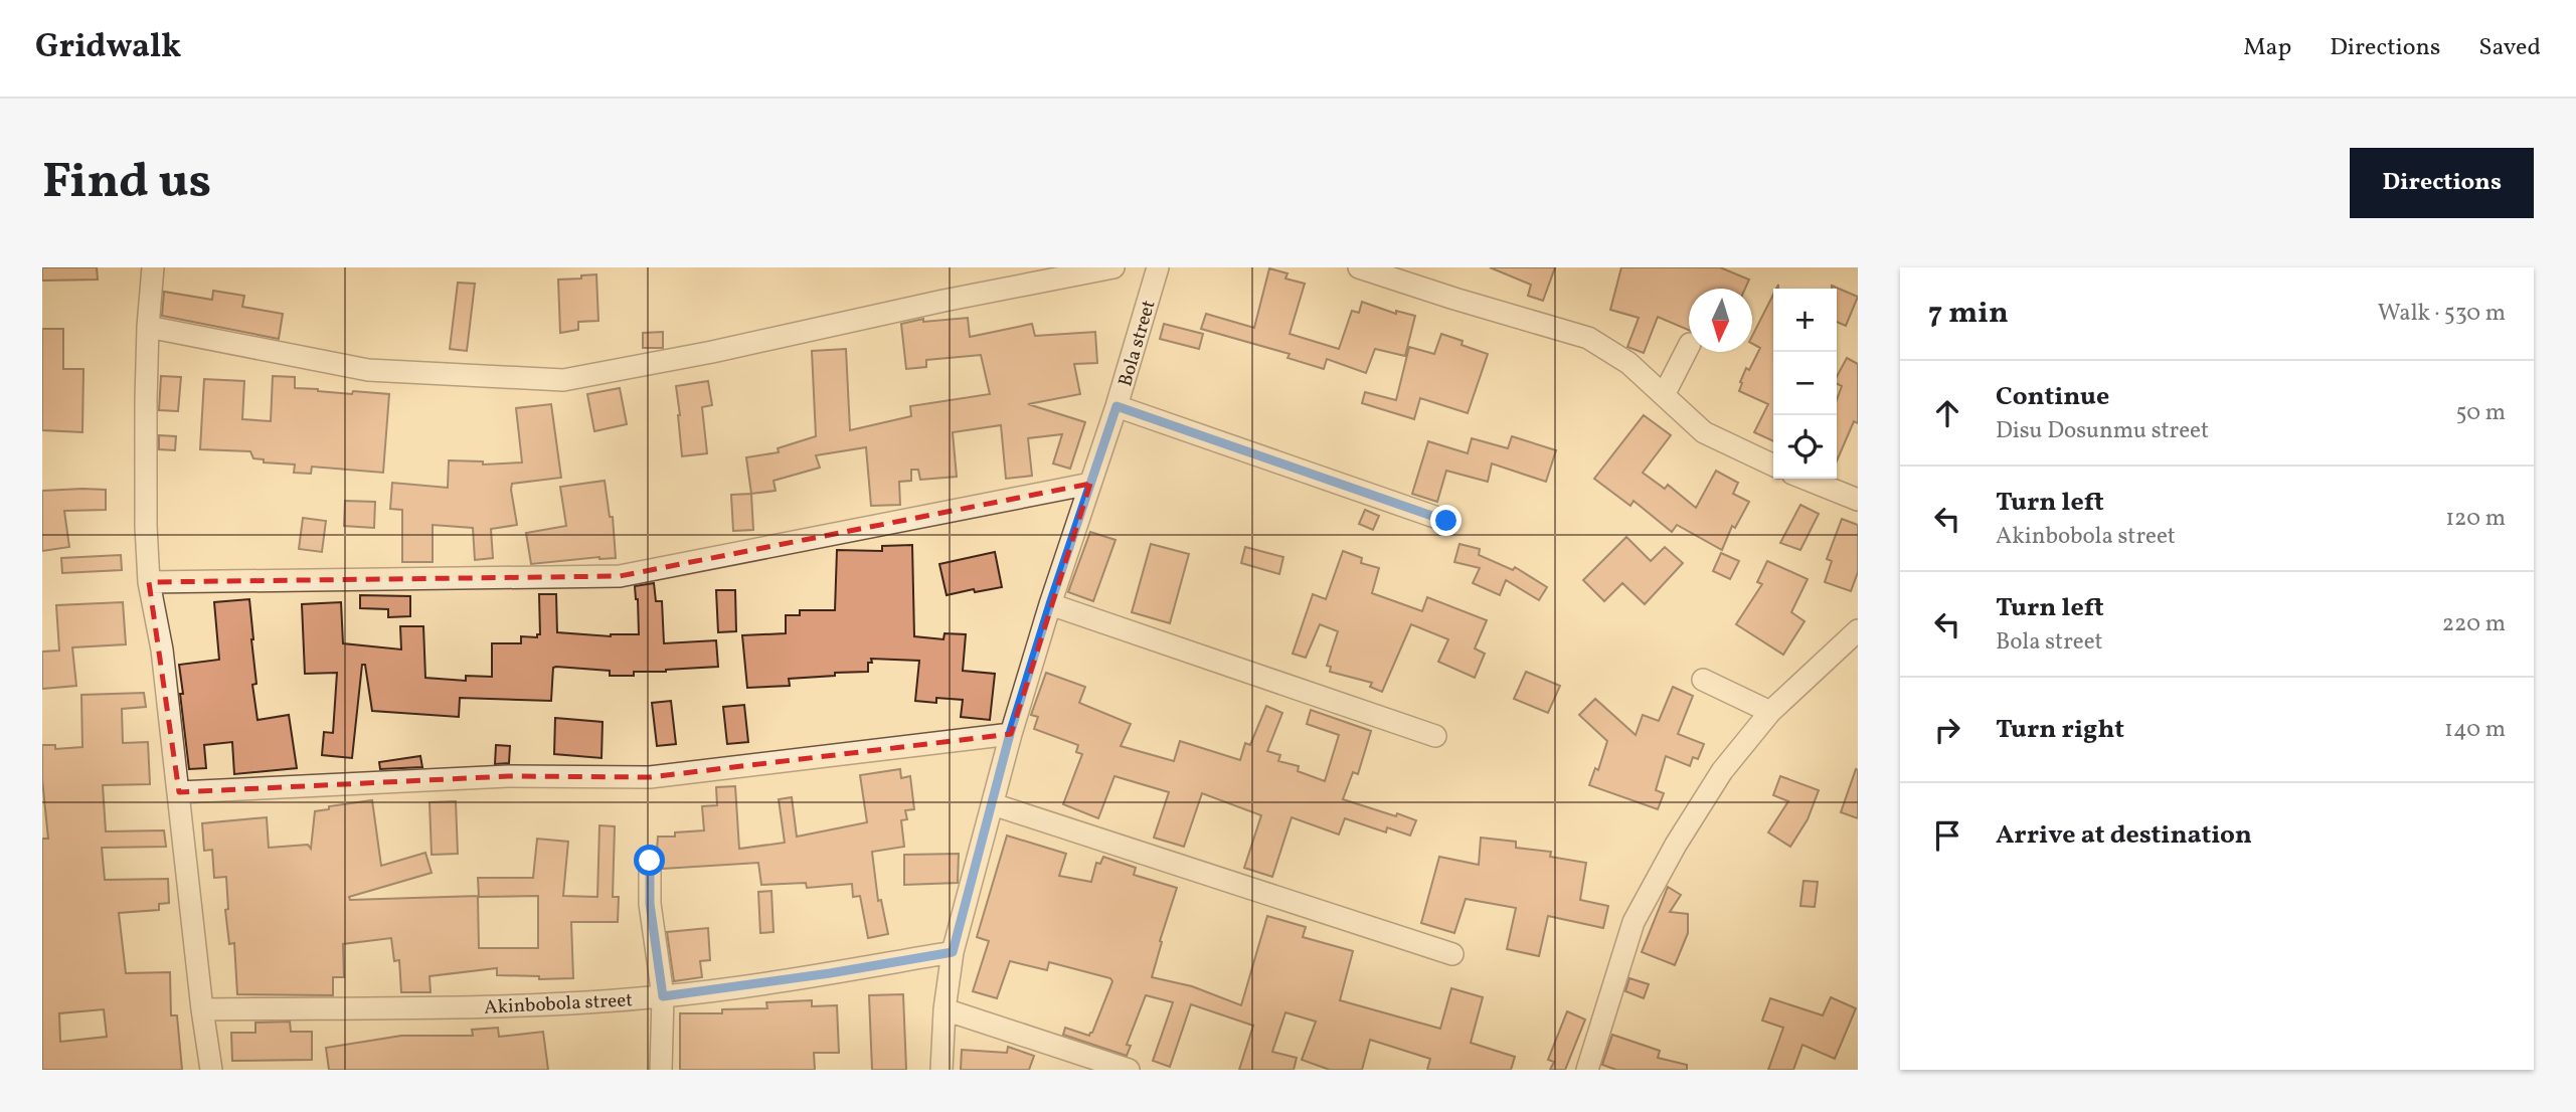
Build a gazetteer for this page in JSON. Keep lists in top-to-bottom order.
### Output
{
  "streets": {
    "street": ["Bola street", "Akinbobola street"]
  },
  "crossings": [
    ["Bola street", "Akinbobola street"]
  ],
  "north": "bottom",
  "page": {
    "header": "Gridwalk",
    "nav": ["Map", "Directions", "Saved"],
    "buttons": "Directions",
    "title": "Find us",
    "heading": ["7 min", "Walk · 530 m"],
    "map_buttons": ["+", "−"],
    "list": [
      ["Continue", "Disu Dosunmu street", "50 m"],
      ["Turn left", "Akinbobola street", "120 m"],
      ["Turn left", "Bola street", "220 m"],
      ["Turn right", "140 m"],
      "Arrive at destination"
    ]
  }
}
